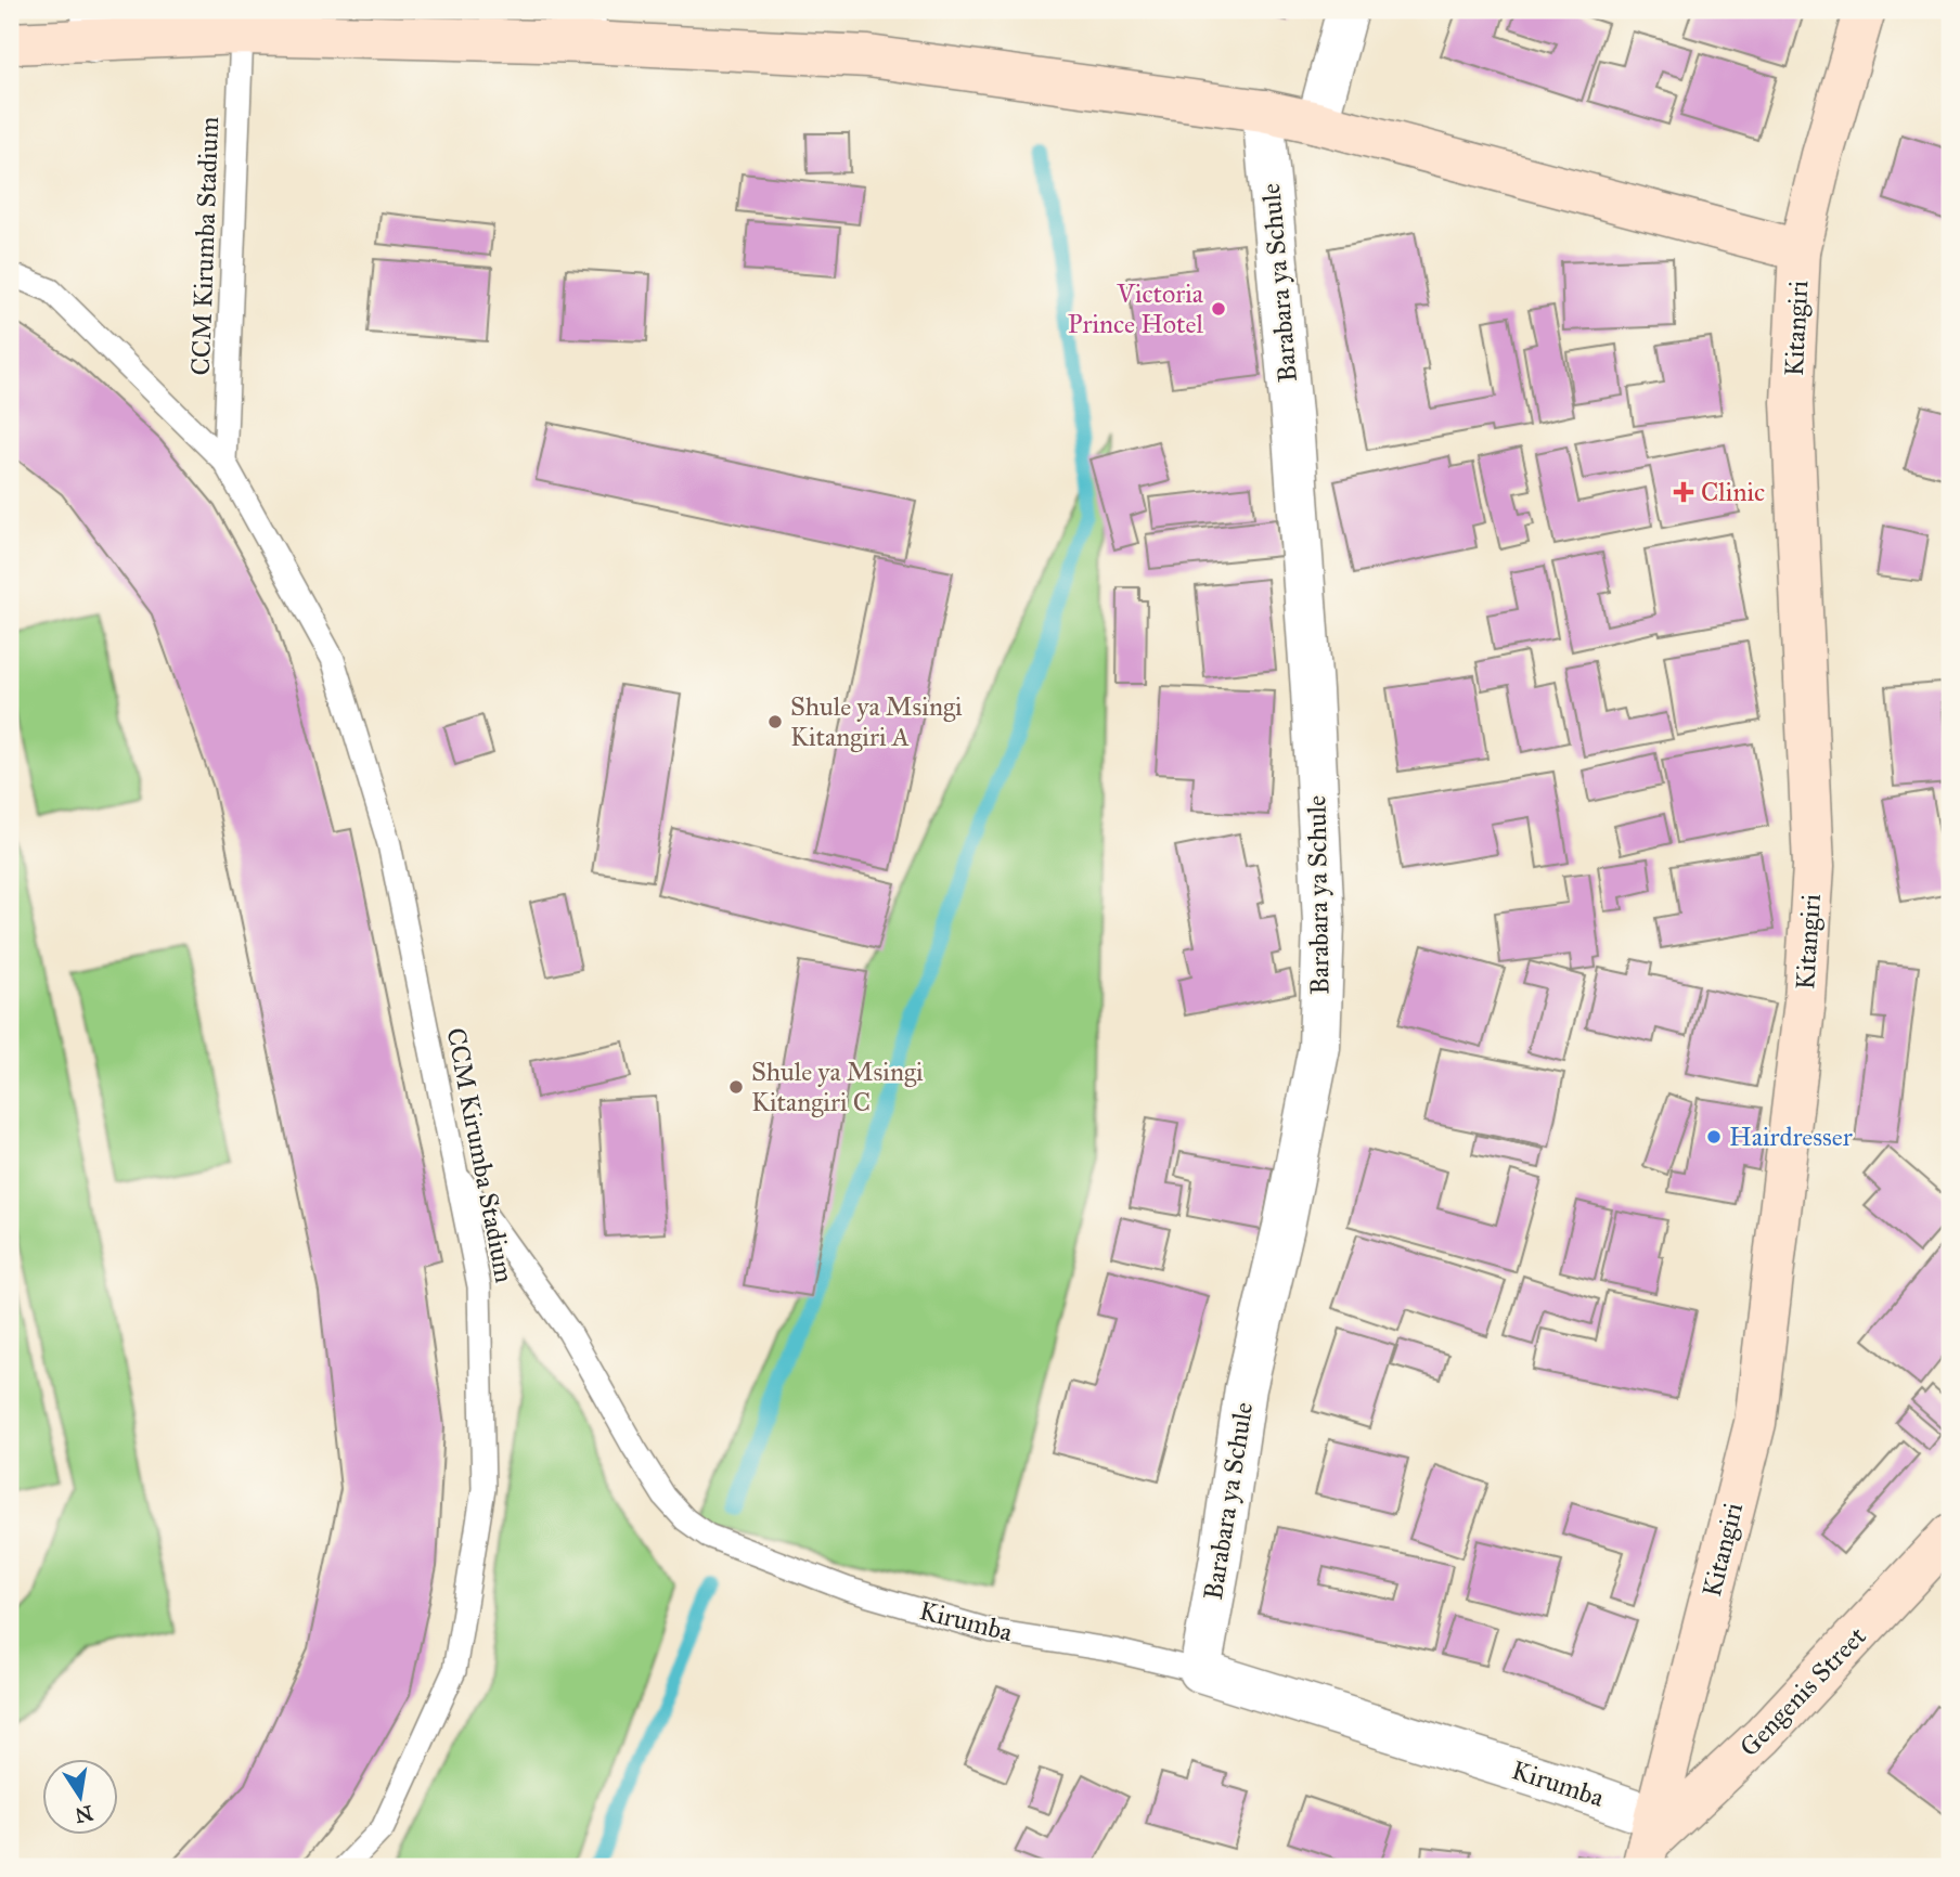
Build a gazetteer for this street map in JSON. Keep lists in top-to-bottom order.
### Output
{
  "streets": {
    "main road": ["Kitangiri", "Gengenis Street"],
    "street": ["Barabara ya Schule", "Kirumba"],
    "lane": ["CCM Kirumba Stadium"]
  },
  "crossings": [
    ["CCM Kirumba Stadium", "Kirumba"],
    ["Barabara ya Schule", "Kirumba"],
    ["Kitangiri", "Kirumba"],
    ["Kitangiri", "Gengenis Street"],
    ["Kirumba", "Gengenis Street"]
  ],
  "places": {
    "other": [
      "Victoria Prince Hotel",
      "Shule ya Msingi Kitangiri A",
      "Shule ya Msingi Kitangiri C",
      "Hairdresser"
    ],
    "health": ["Clinic"]
  },
  "north": "bottom"
}
